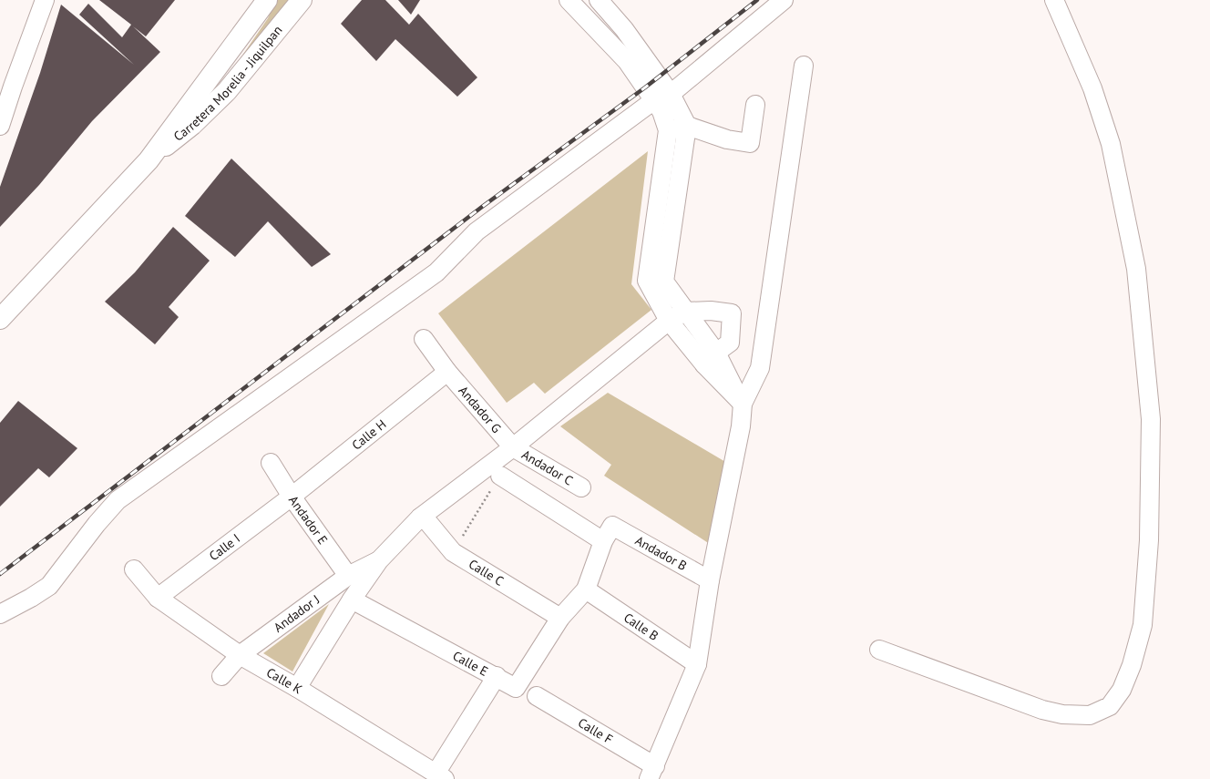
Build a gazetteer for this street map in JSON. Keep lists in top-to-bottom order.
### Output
{
  "streets": {
    "main road": ["Carretera Morelia - Jiquilpan"],
    "street": [
      "Andador G",
      "Calle H",
      "Andador C",
      "Andador E",
      "Calle I",
      "Andador B",
      "Calle C",
      "Andador J",
      "Calle B",
      "Calle E",
      "Calle K",
      "Calle F"
    ]
  },
  "crossings": [
    ["Andador G", "Calle H"],
    ["Andador G", "Andador C"],
    ["Calle H", "Andador E"],
    ["Calle H", "Calle I"],
    ["Andador E", "Calle I"],
    ["Andador E", "Andador J"],
    ["Calle I", "Calle K"],
    ["Calle C", "Calle E"],
    ["Andador J", "Calle K"],
    ["Calle B", "Calle E"]
  ]
}
